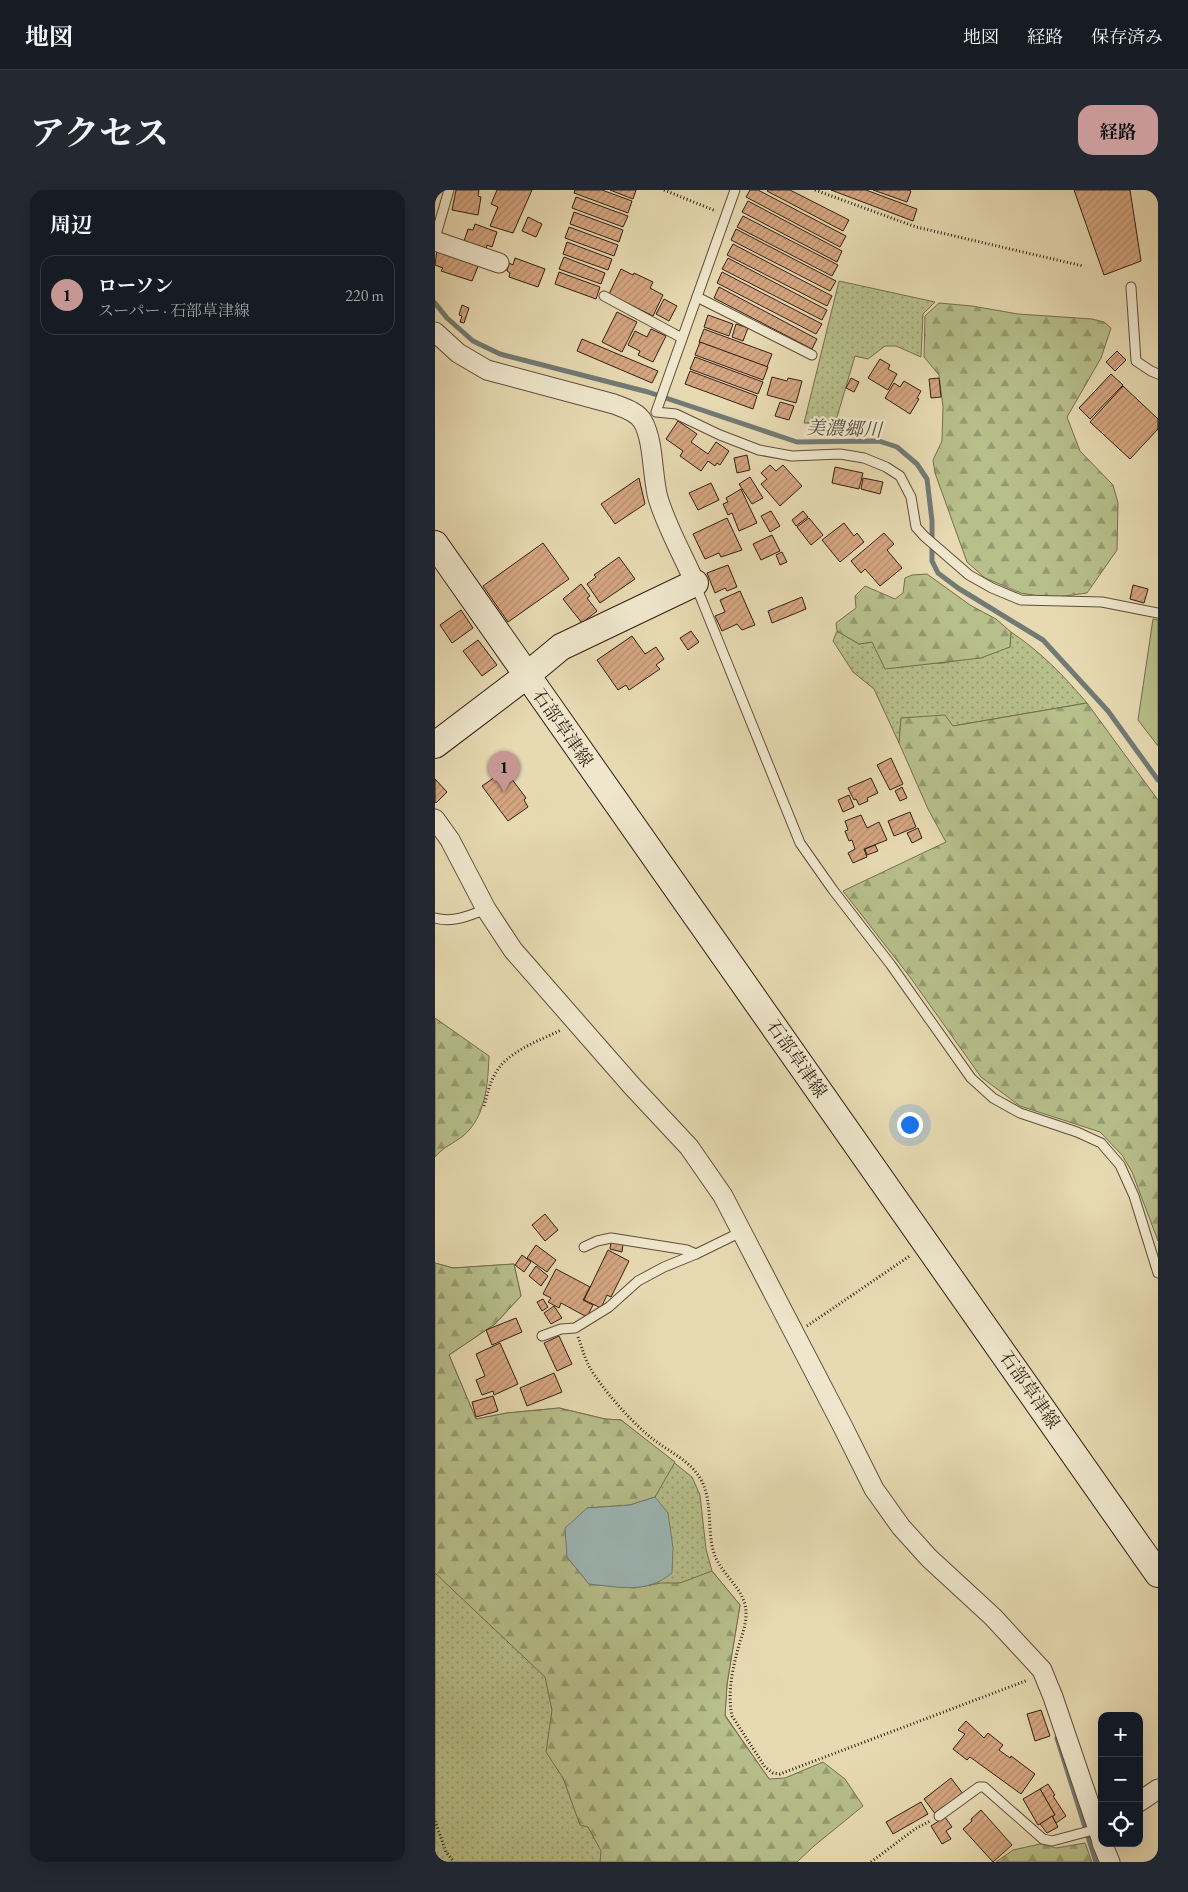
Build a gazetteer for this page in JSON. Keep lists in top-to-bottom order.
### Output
{
  "streets": {
    "main road": ["石部草津線"]
  },
  "water": ["美濃郷川"],
  "page": {
    "header": "地図",
    "nav": ["地図", "経路", "保存済み"],
    "title": "アクセス",
    "buttons": "経路",
    "heading": "周辺",
    "list": [
      {
        "mark": "1",
        "name": "ローソン",
        "note": "スーパー · 石部草津線",
        "value": "220 m"
      }
    ],
    "pins": "1",
    "map_buttons": ["+", "−"]
  }
}
